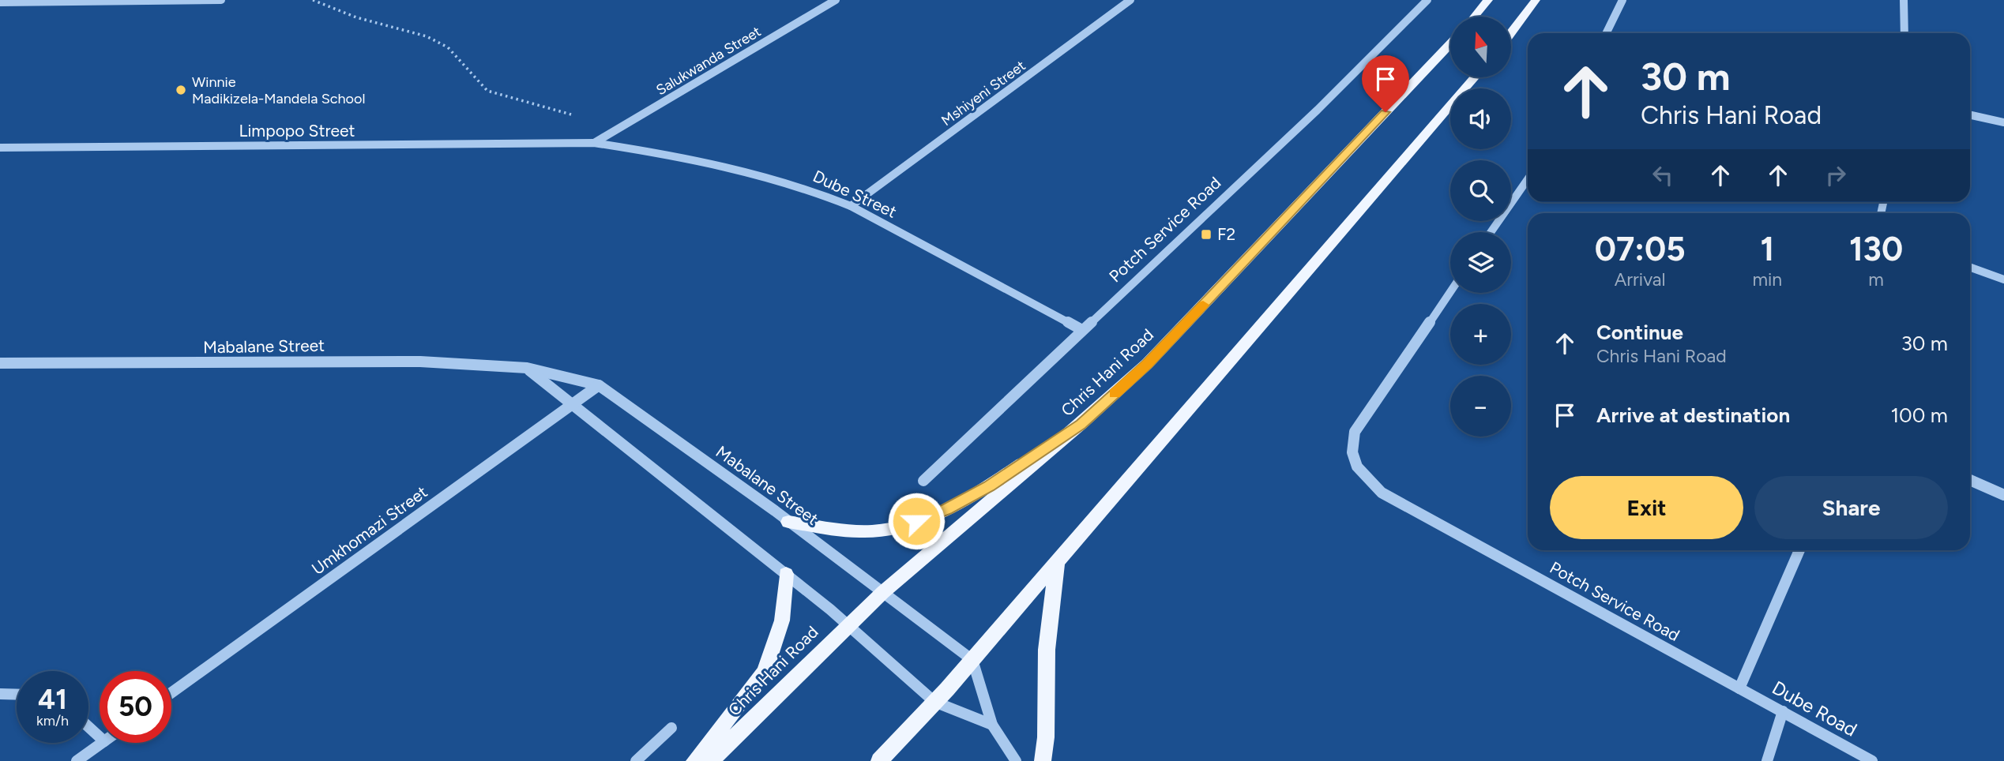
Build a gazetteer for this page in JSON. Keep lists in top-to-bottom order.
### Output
{
  "streets": {
    "main road": ["Chris Hani Road"],
    "street": [
      "Salukwanda Street",
      "Mshiyeni Street",
      "Limpopo Street",
      "Dube Street",
      "Potch Service Road",
      "Mabalane Street",
      "Umkhomazi Street",
      "Dube Road"
    ]
  },
  "crossings": [
    ["Salukwanda Street", "Limpopo Street"],
    ["Salukwanda Street", "Dube Street"],
    ["Mshiyeni Street", "Dube Street"],
    ["Limpopo Street", "Dube Street"],
    ["Dube Street", "Potch Service Road"],
    ["Potch Service Road", "Dube Road"],
    ["Mabalane Street", "Chris Hani Road"],
    ["Mabalane Street", "Umkhomazi Street"]
  ],
  "places": {
    "other": ["Winnie Madikizela-Mandela School"],
    "transit": ["F2"]
  },
  "north": "top",
  "page": {
    "map_buttons": ["+", "−"],
    "turn": ["30 m", "Chris Hani Road"],
    "eta": [
      "07:05",
      "Arrival",
      "1",
      "min",
      "130",
      "m"
    ],
    "list": [
      {
        "name": "Continue",
        "note": "Chris Hani Road",
        "value": "30 m"
      },
      {
        "name": "Arrive at destination",
        "value": "100 m"
      }
    ],
    "buttons": ["Exit", "Share"],
    "speed": "41 km/h",
    "limit": "50"
  }
}
